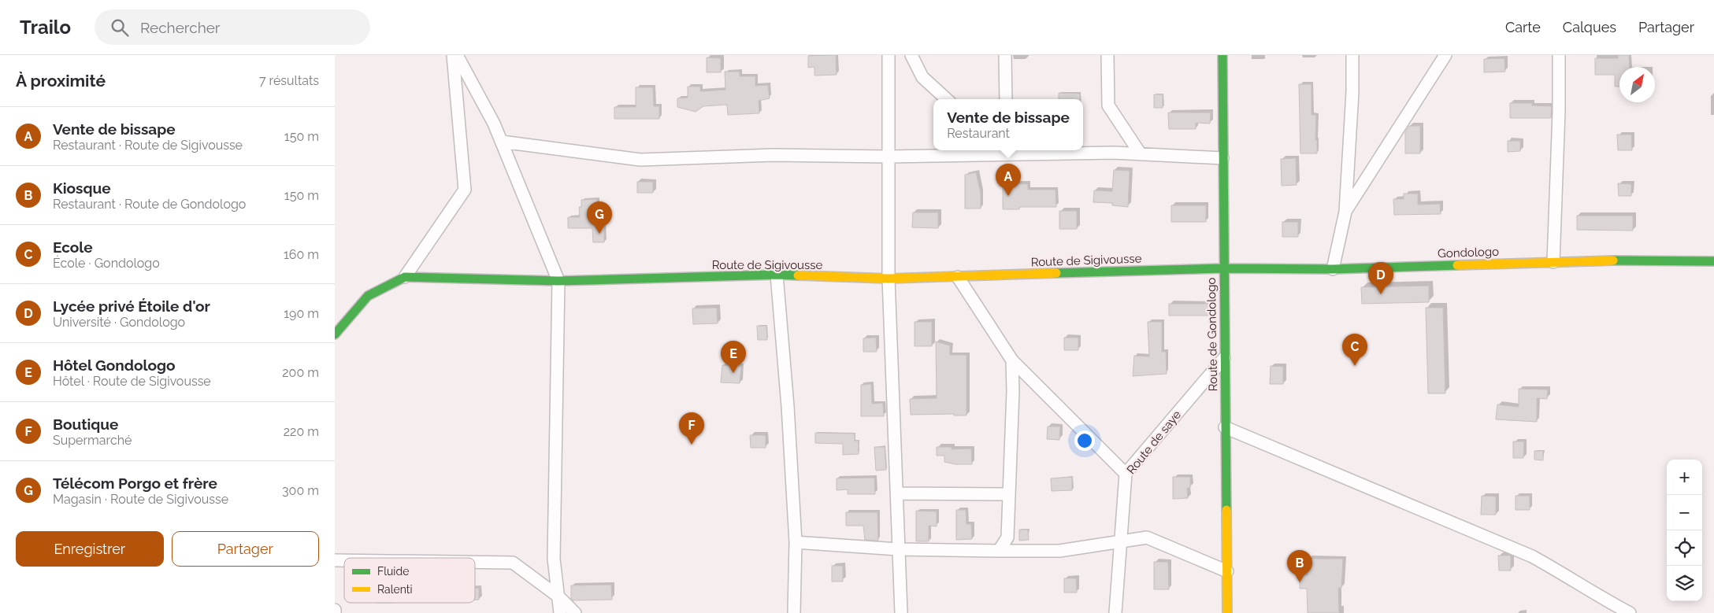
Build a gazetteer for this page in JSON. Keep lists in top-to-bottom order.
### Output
{
  "streets": {
    "street": [
      "Gondologo",
      "Route de Sigivousse",
      "Route de Gondologo",
      "Route de saye"
    ]
  },
  "crossings": [
    ["Gondologo", "Route de Sigivousse"],
    ["Gondologo", "Route de Gondologo"],
    ["Route de Sigivousse", "Route de Gondologo"],
    ["Route de Gondologo", "Route de saye"]
  ],
  "legend": ["Fluide", "Ralenti"],
  "north": "top right",
  "page": {
    "header": "Trailo",
    "search": "Rechercher",
    "nav": ["Carte", "Calques", "Partager"],
    "heading": ["À proximité", "7 résultats"],
    "popup": ["Vente de bissape", "Restaurant"],
    "list": [
      {
        "mark": "A",
        "name": "Vente de bissape",
        "note": "Restaurant · Route de Sigivousse",
        "value": "150 m"
      },
      {
        "mark": "B",
        "name": "Kiosque",
        "note": "Restaurant · Route de Gondologo",
        "value": "150 m"
      },
      {
        "mark": "C",
        "name": "Ecole",
        "note": "École · Gondologo",
        "value": "160 m"
      },
      {
        "mark": "D",
        "name": "Lycée privé Étoile d'or",
        "note": "Université · Gondologo",
        "value": "190 m"
      },
      {
        "mark": "E",
        "name": "Hôtel Gondologo",
        "note": "Hôtel · Route de Sigivousse",
        "value": "200 m"
      },
      {
        "mark": "F",
        "name": "Boutique",
        "note": "Supermarché",
        "value": "220 m"
      },
      {
        "mark": "G",
        "name": "Télécom Porgo et frère",
        "note": "Magasin · Route de Sigivousse",
        "value": "300 m"
      }
    ],
    "pins": [
      "A",
      "G",
      "D",
      "C",
      "E",
      "F",
      "B"
    ],
    "map_buttons": ["+", "−"],
    "buttons": ["Enregistrer", "Partager"]
  }
}
